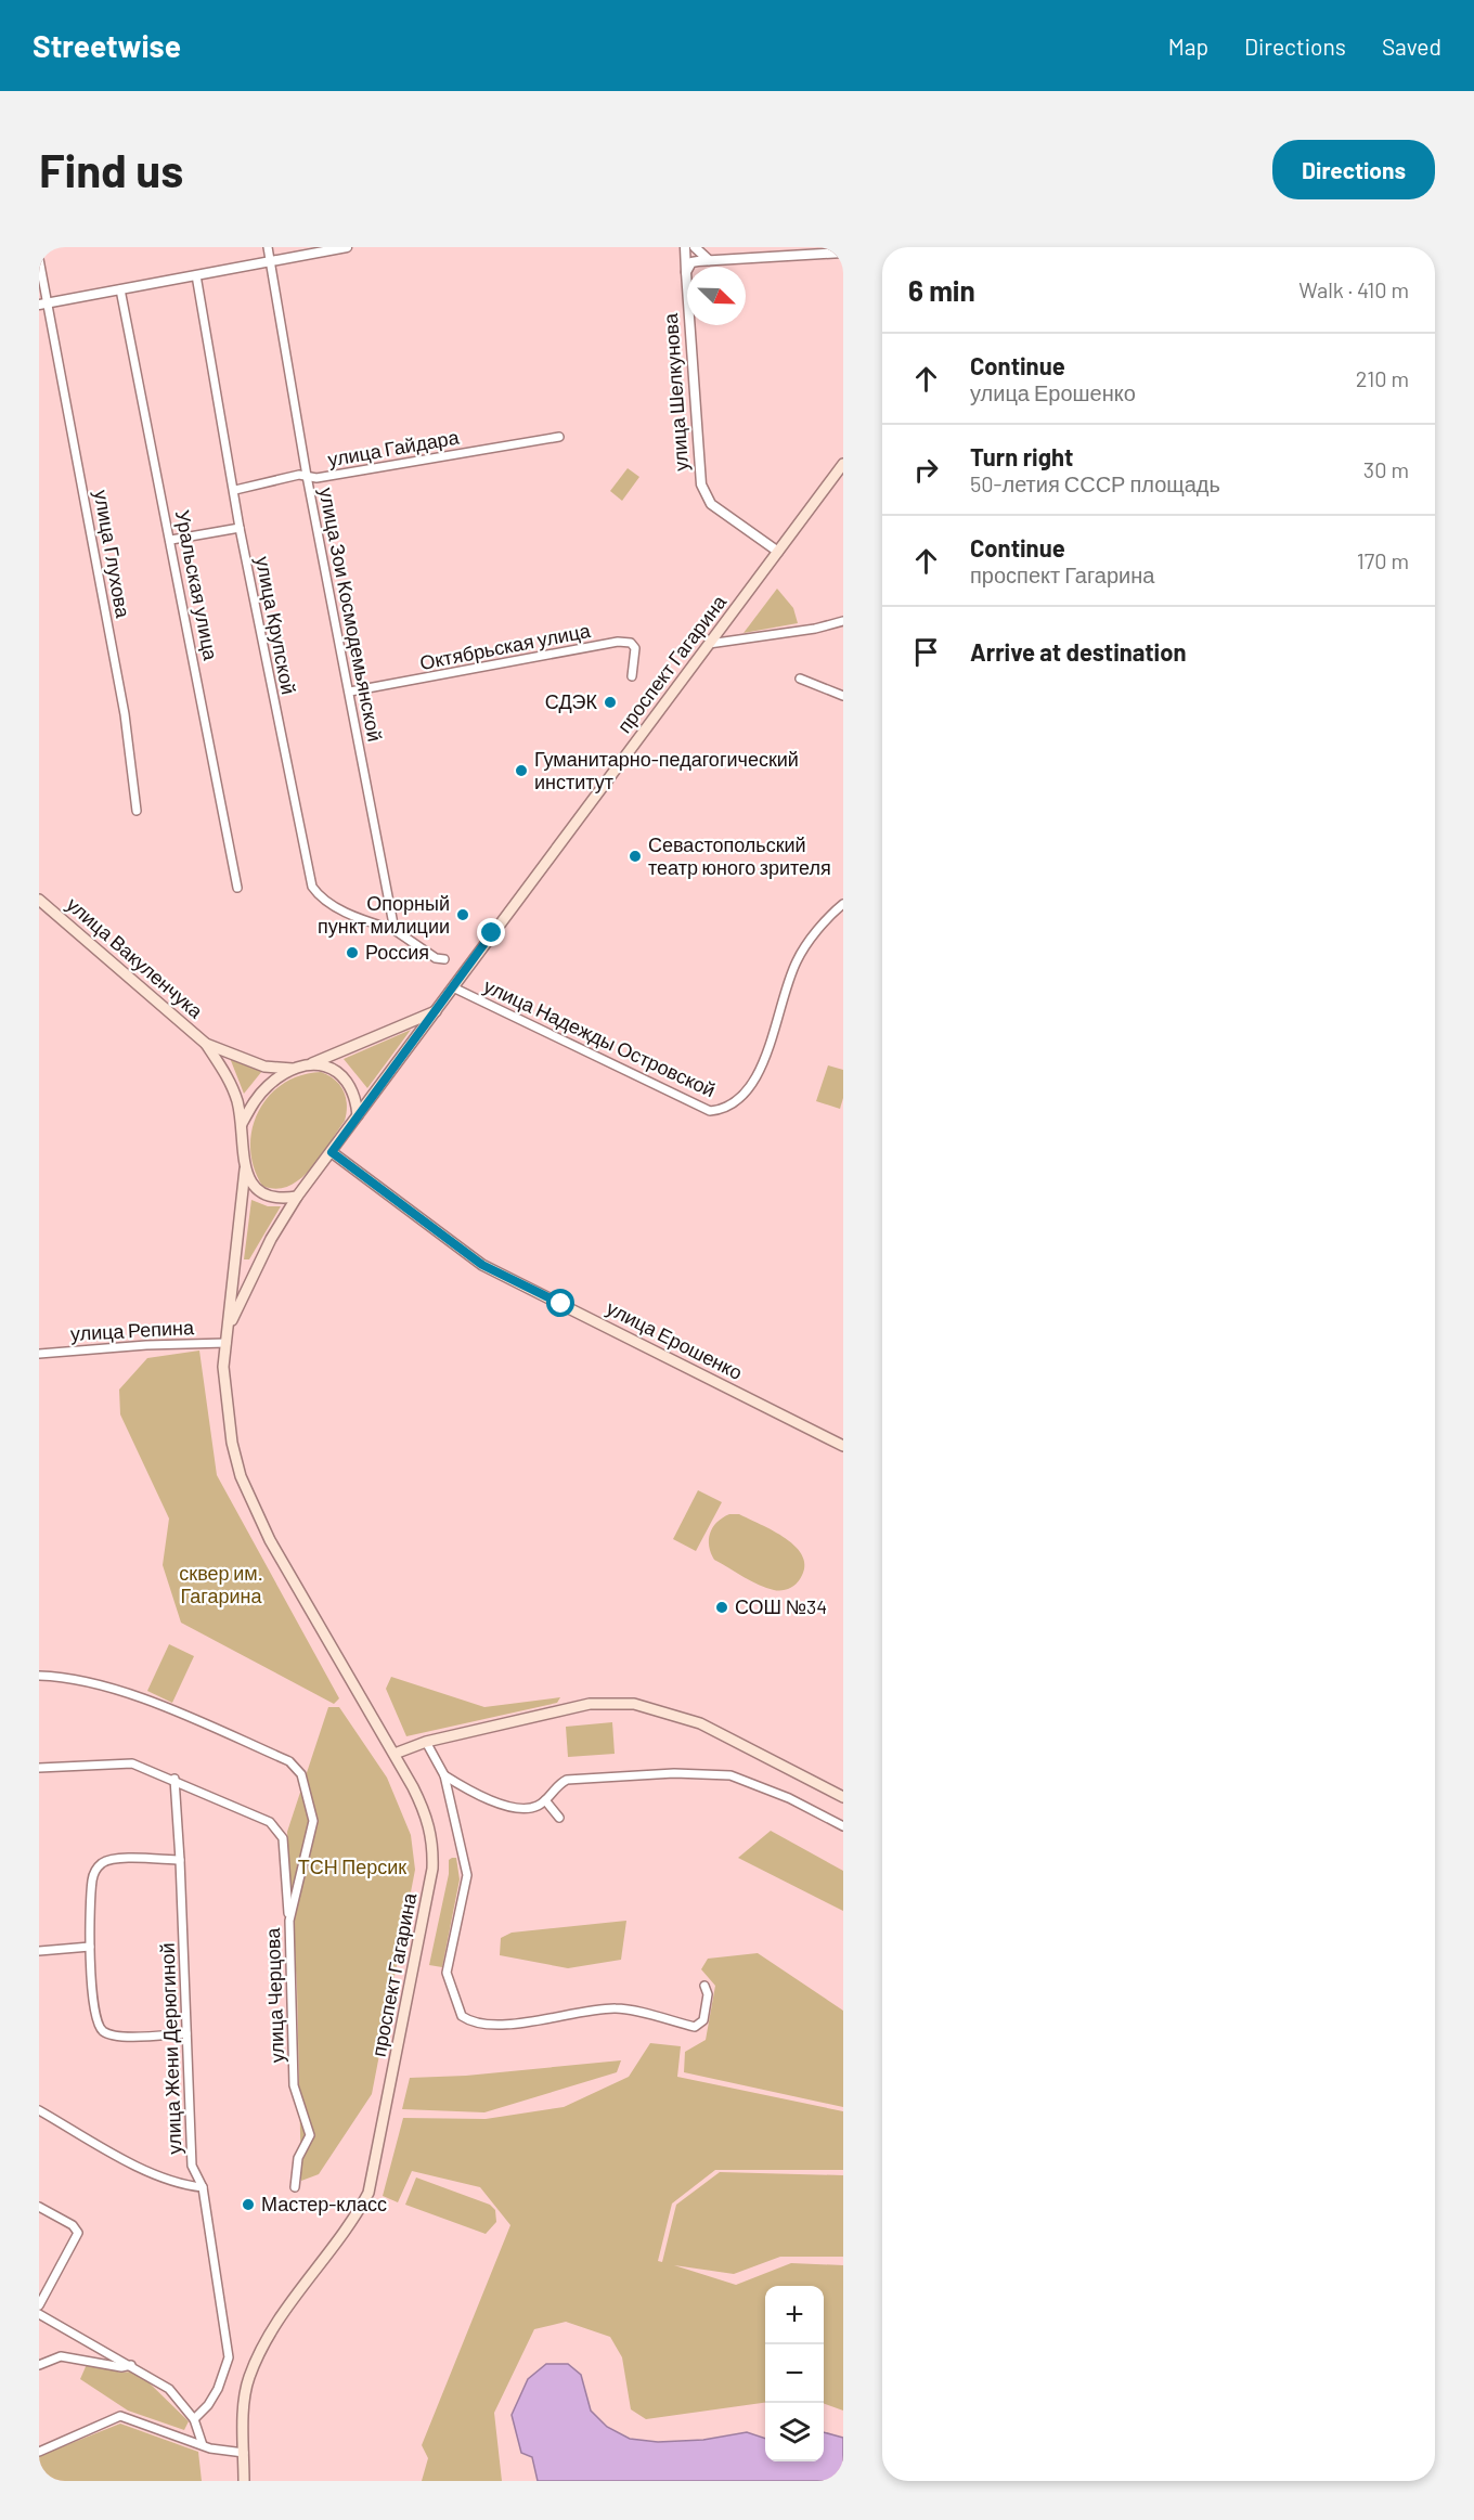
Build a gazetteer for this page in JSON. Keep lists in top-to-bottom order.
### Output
{
  "streets": {
    "main road": ["проспект Гагарина", "улица Вакуленчука", "улица Ерошенко"],
    "street": [
      "улица Шелкунова",
      "улица Гайдара",
      "улица Глухова",
      "Уральская улица",
      "улица Зои Космодемьянской",
      "улица Крупской",
      "Октябрьская улица",
      "улица Надежды Островской",
      "улица Репина",
      "улица Черцова",
      "улица Жени Дерюгиной"
    ]
  },
  "crossings": [
    ["улица Шелкунова", "проспект Гагарина"],
    ["улица Гайдара", "улица Зои Космодемьянской"],
    ["улица Гайдара", "улица Крупской"],
    ["улица Зои Космодемьянской", "улица Крупской"],
    ["улица Зои Космодемьянской", "Октябрьская улица"],
    ["проспект Гагарина", "улица Вакуленчука"],
    ["проспект Гагарина", "улица Надежды Островской"],
    ["проспект Гагарина", "улица Репина"],
    ["проспект Гагарина", "улица Ерошенко"],
    ["улица Вакуленчука", "улица Ерошенко"]
  ],
  "parks": ["сквер им. Гагарина", "ТСН Персик"],
  "places": [
    "СДЭК",
    "Гуманитарно-педагогический институт",
    "Севастопольский театр юного зрителя",
    "Опорный пункт милиции",
    "Россия",
    "СОШ №34",
    "Мастер-класс"
  ],
  "north": "bottom right",
  "page": {
    "header": "Streetwise",
    "nav": ["Map", "Directions", "Saved"],
    "buttons": "Directions",
    "title": "Find us",
    "heading": ["6 min", "Walk · 410 m"],
    "list": [
      ["Continue", "улица Ерошенко", "210 m"],
      ["Turn right", "50-летия СССР площадь", "30 m"],
      ["Continue", "проспект Гагарина", "170 m"],
      "Arrive at destination"
    ],
    "map_buttons": ["+", "−"]
  }
}
